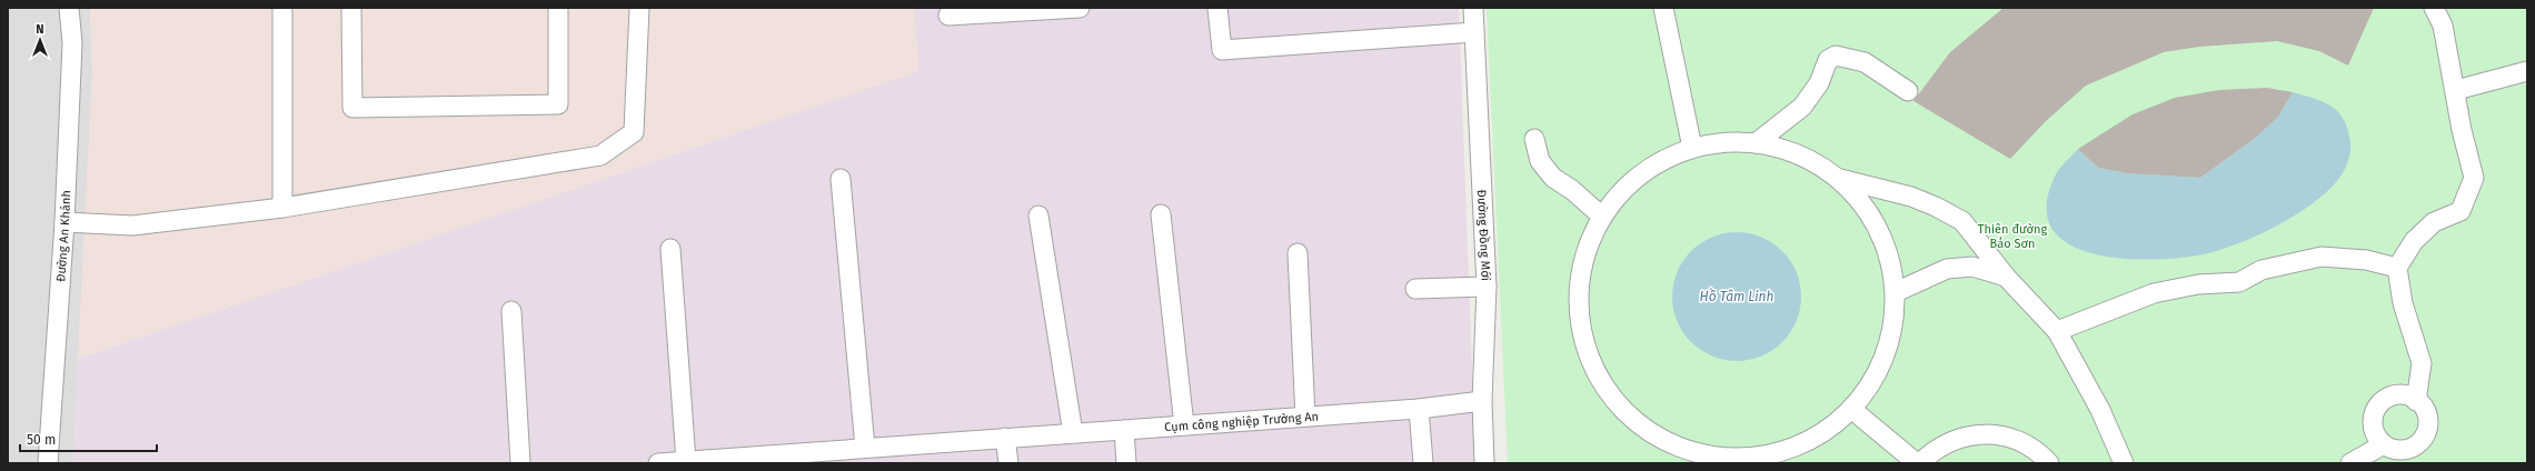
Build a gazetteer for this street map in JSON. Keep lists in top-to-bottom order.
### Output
{
  "streets": {
    "street": ["Đường An Khánh", "Đường Đồng Mới", "Cụm công nghiệp Trường An"]
  },
  "crossings": [
    ["Đường Đồng Mới", "Cụm công nghiệp Trường An"]
  ],
  "water": ["Hồ Tâm Linh"],
  "parks": ["Thiên đường Bảo Sơn"],
  "scale_bar": "50 m",
  "north": "top"
}
